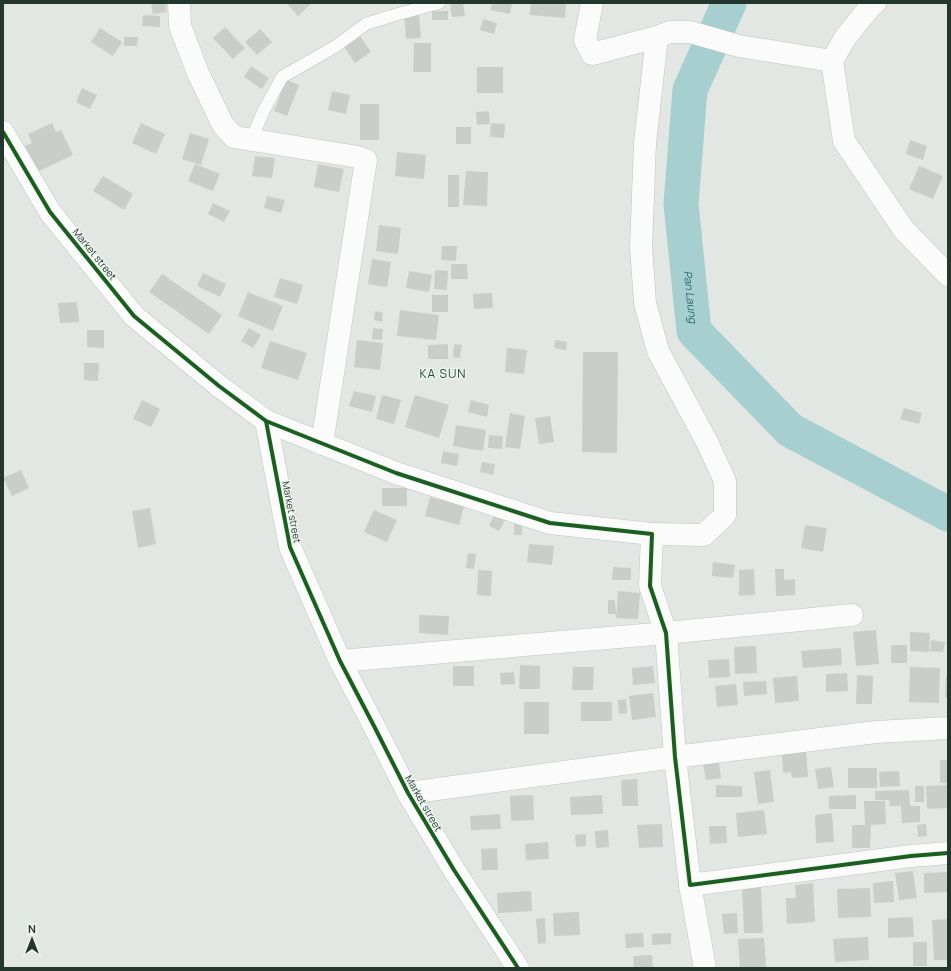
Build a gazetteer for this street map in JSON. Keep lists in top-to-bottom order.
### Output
{
  "streets": {
    "street": ["Market street"]
  },
  "districts": ["KA SUN"],
  "water": ["Pan Laung"],
  "north": "top"
}
